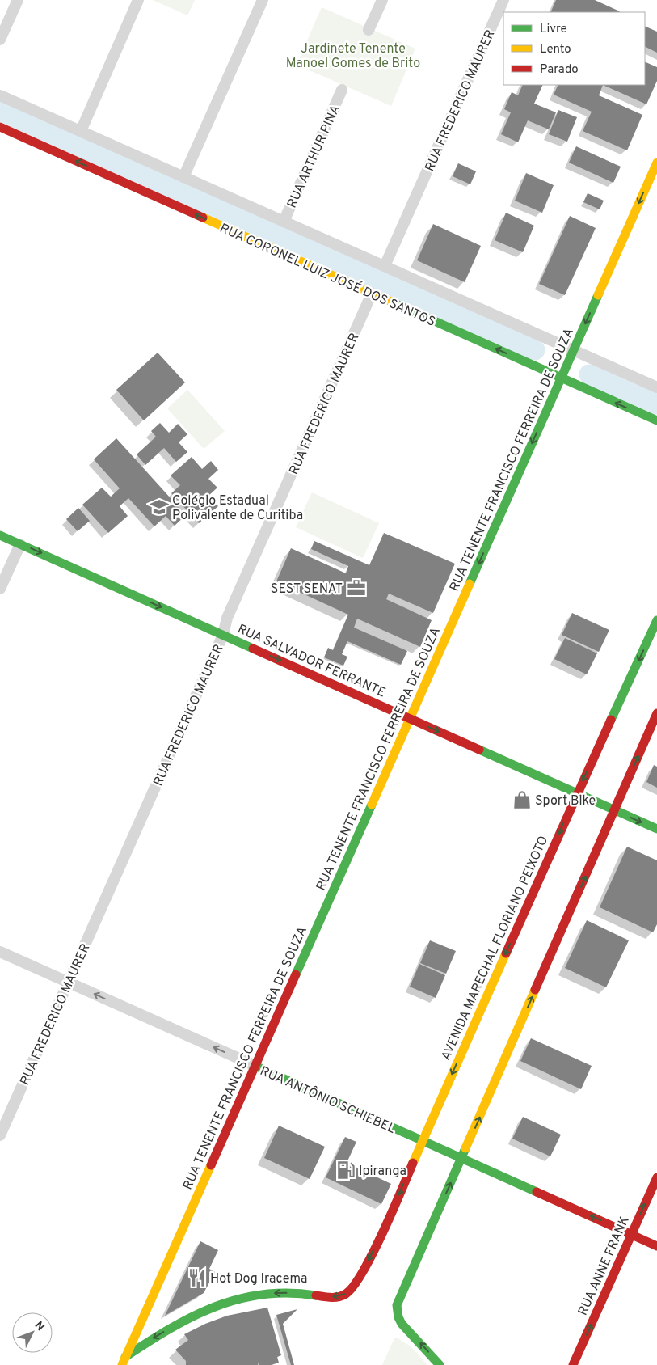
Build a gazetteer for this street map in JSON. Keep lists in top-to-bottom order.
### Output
{
  "streets": {
    "main road": [
      "RUA CORONEL LUIZ JOSÉ DOS SANTOS",
      "RUA TENENTE FRANCISCO FERREIRA DE SOUZA",
      "RUA SALVADOR FERRANTE",
      "AVENIDA MARECHAL FLORIANO PEIXOTO",
      "RUA ANTÔNIO SCHIEBEL",
      "RUA ANNE FRANK"
    ],
    "street": ["RUA FREDERICO MAURER", "RUA ARTHUR PINA"]
  },
  "crossings": [
    ["RUA FREDERICO MAURER", "RUA CORONEL LUIZ JOSÉ DOS SANTOS"],
    ["RUA FREDERICO MAURER", "RUA SALVADOR FERRANTE"],
    ["RUA FREDERICO MAURER", "RUA ANTÔNIO SCHIEBEL"],
    ["RUA CORONEL LUIZ JOSÉ DOS SANTOS", "RUA TENENTE FRANCISCO FERREIRA DE SOUZA"],
    ["RUA TENENTE FRANCISCO FERREIRA DE SOUZA", "RUA SALVADOR FERRANTE"],
    ["RUA TENENTE FRANCISCO FERREIRA DE SOUZA", "AVENIDA MARECHAL FLORIANO PEIXOTO"],
    ["RUA TENENTE FRANCISCO FERREIRA DE SOUZA", "RUA ANTÔNIO SCHIEBEL"],
    ["RUA SALVADOR FERRANTE", "AVENIDA MARECHAL FLORIANO PEIXOTO"],
    ["AVENIDA MARECHAL FLORIANO PEIXOTO", "RUA ANTÔNIO SCHIEBEL"],
    ["RUA ANTÔNIO SCHIEBEL", "RUA ANNE FRANK"]
  ],
  "one_way": [
    "RUA CORONEL LUIZ JOSÉ DOS SANTOS",
    "RUA TENENTE FRANCISCO FERREIRA DE SOUZA",
    "RUA SALVADOR FERRANTE",
    "RUA ANTÔNIO SCHIEBEL",
    "RUA ANNE FRANK"
  ],
  "parks": ["Jardinete Tenente Manoel Gomes de Brito"],
  "places": {
    "school or university": ["Colégio Estadual Polivalente de Curitiba"],
    "office": ["SEST SENAT"],
    "shop": ["Sport Bike"],
    "fuel station": ["Ipiranga"],
    "restaurant": ["Hot Dog Iracema"]
  },
  "legend": ["Livre", "Lento", "Parado"],
  "north": "top right"
}
